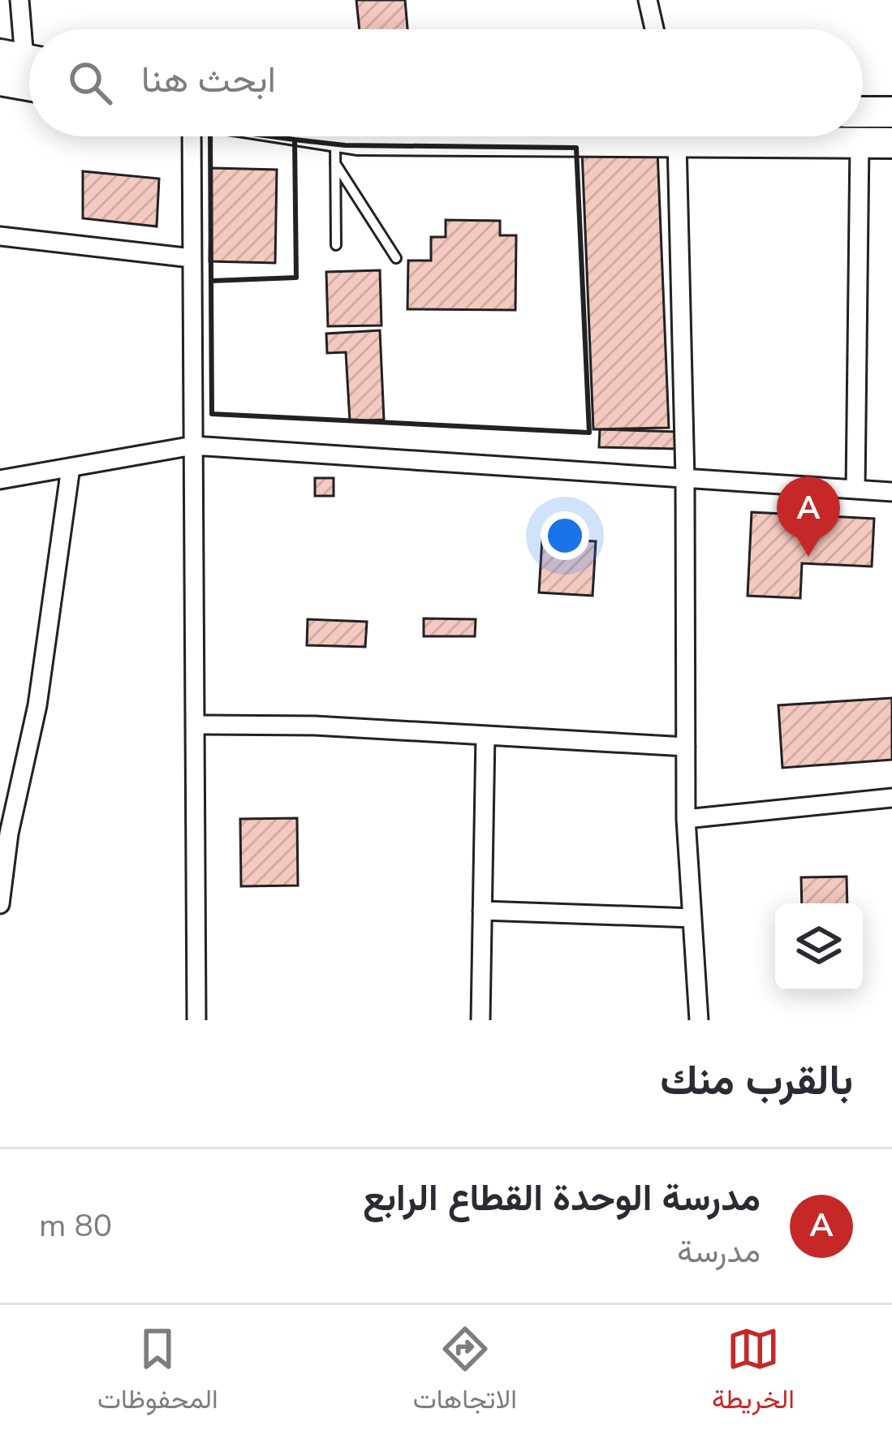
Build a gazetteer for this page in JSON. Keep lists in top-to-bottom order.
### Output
{
  "page": {
    "search": "ابحث هنا",
    "pins": "A",
    "heading": "بالقرب منك",
    "list": [
      {
        "mark": "A",
        "name": "مدرسة الوحدة القطاع الرابع",
        "note": "مدرسة",
        "value": "80 m"
      }
    ],
    "nav": ["الخريطة", "الاتجاهات", "المحفوظات"]
  }
}
